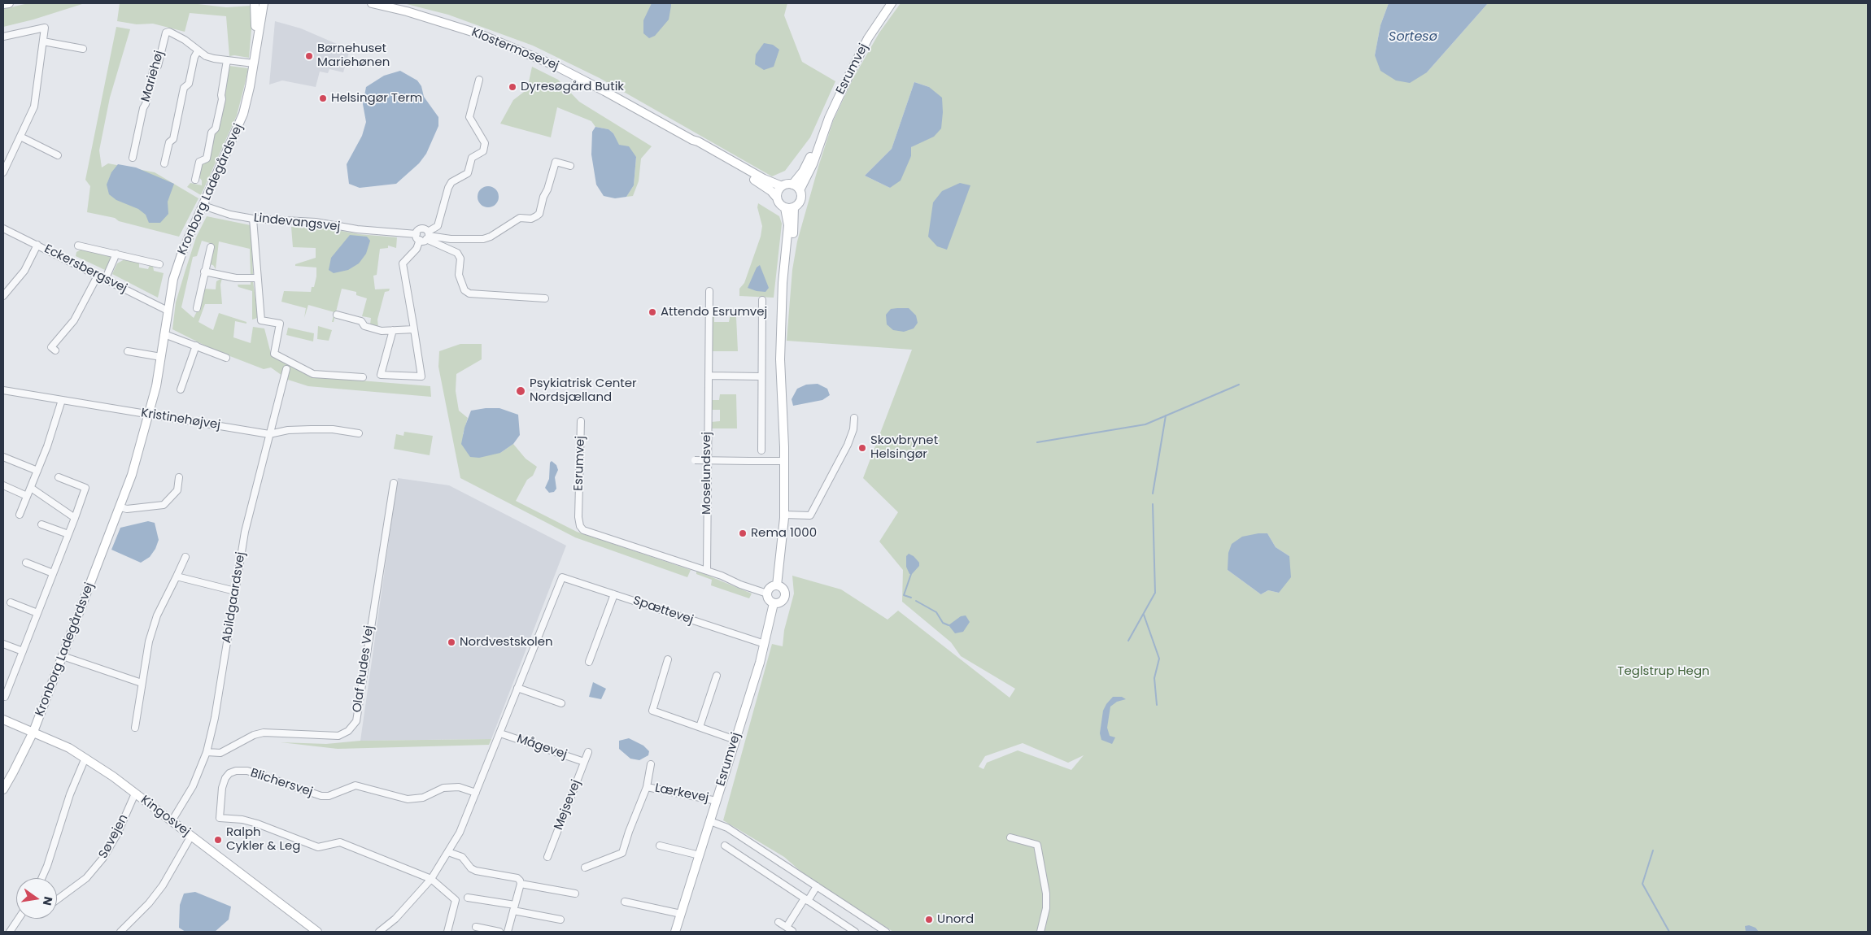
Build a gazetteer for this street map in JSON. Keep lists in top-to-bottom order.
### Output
{
  "streets": {
    "main road": [
      "Klostermosevej",
      "Esrumvej",
      "Kronborg Ladegårdsvej",
      "Kingosvej"
    ],
    "street": [
      "Mariehøj",
      "Lindevangsvej",
      "Eckersbergsvej",
      "Kristinehøjvej",
      "Moselundsvej",
      "Abildgaardsvej",
      "Spættevej",
      "Olaf Rudes Vej",
      "Mågevej",
      "Blichersvej",
      "Lærkevej",
      "Mejsevej",
      "Søvejen"
    ]
  },
  "crossings": [
    ["Klostermosevej", "Esrumvej"],
    ["Esrumvej", "Moselundsvej"],
    ["Esrumvej", "Spættevej"],
    ["Esrumvej", "Lærkevej"],
    ["Mariehøj", "Kronborg Ladegårdsvej"],
    ["Kronborg Ladegårdsvej", "Lindevangsvej"],
    ["Kronborg Ladegårdsvej", "Eckersbergsvej"],
    ["Kronborg Ladegårdsvej", "Kristinehøjvej"],
    ["Kronborg Ladegårdsvej", "Kingosvej"],
    ["Kristinehøjvej", "Abildgaardsvej"],
    ["Abildgaardsvej", "Olaf Rudes Vej"],
    ["Abildgaardsvej", "Kingosvej"],
    ["Mågevej", "Mejsevej"],
    ["Kingosvej", "Søvejen"]
  ],
  "water": ["Sortesø"],
  "parks": ["Teglstrup Hegn"],
  "places": [
    "Børnehuset Mariehønen",
    "Dyresøgård Butik",
    "Helsingør Term",
    "Attendo Esrumvej",
    "Psykiatrisk Center Nordsjælland",
    "Skovbrynet Helsingør",
    "Rema 1000",
    "Nordvestskolen",
    "Ralph Cykler & Leg",
    "Unord"
  ],
  "north": "right"
}
